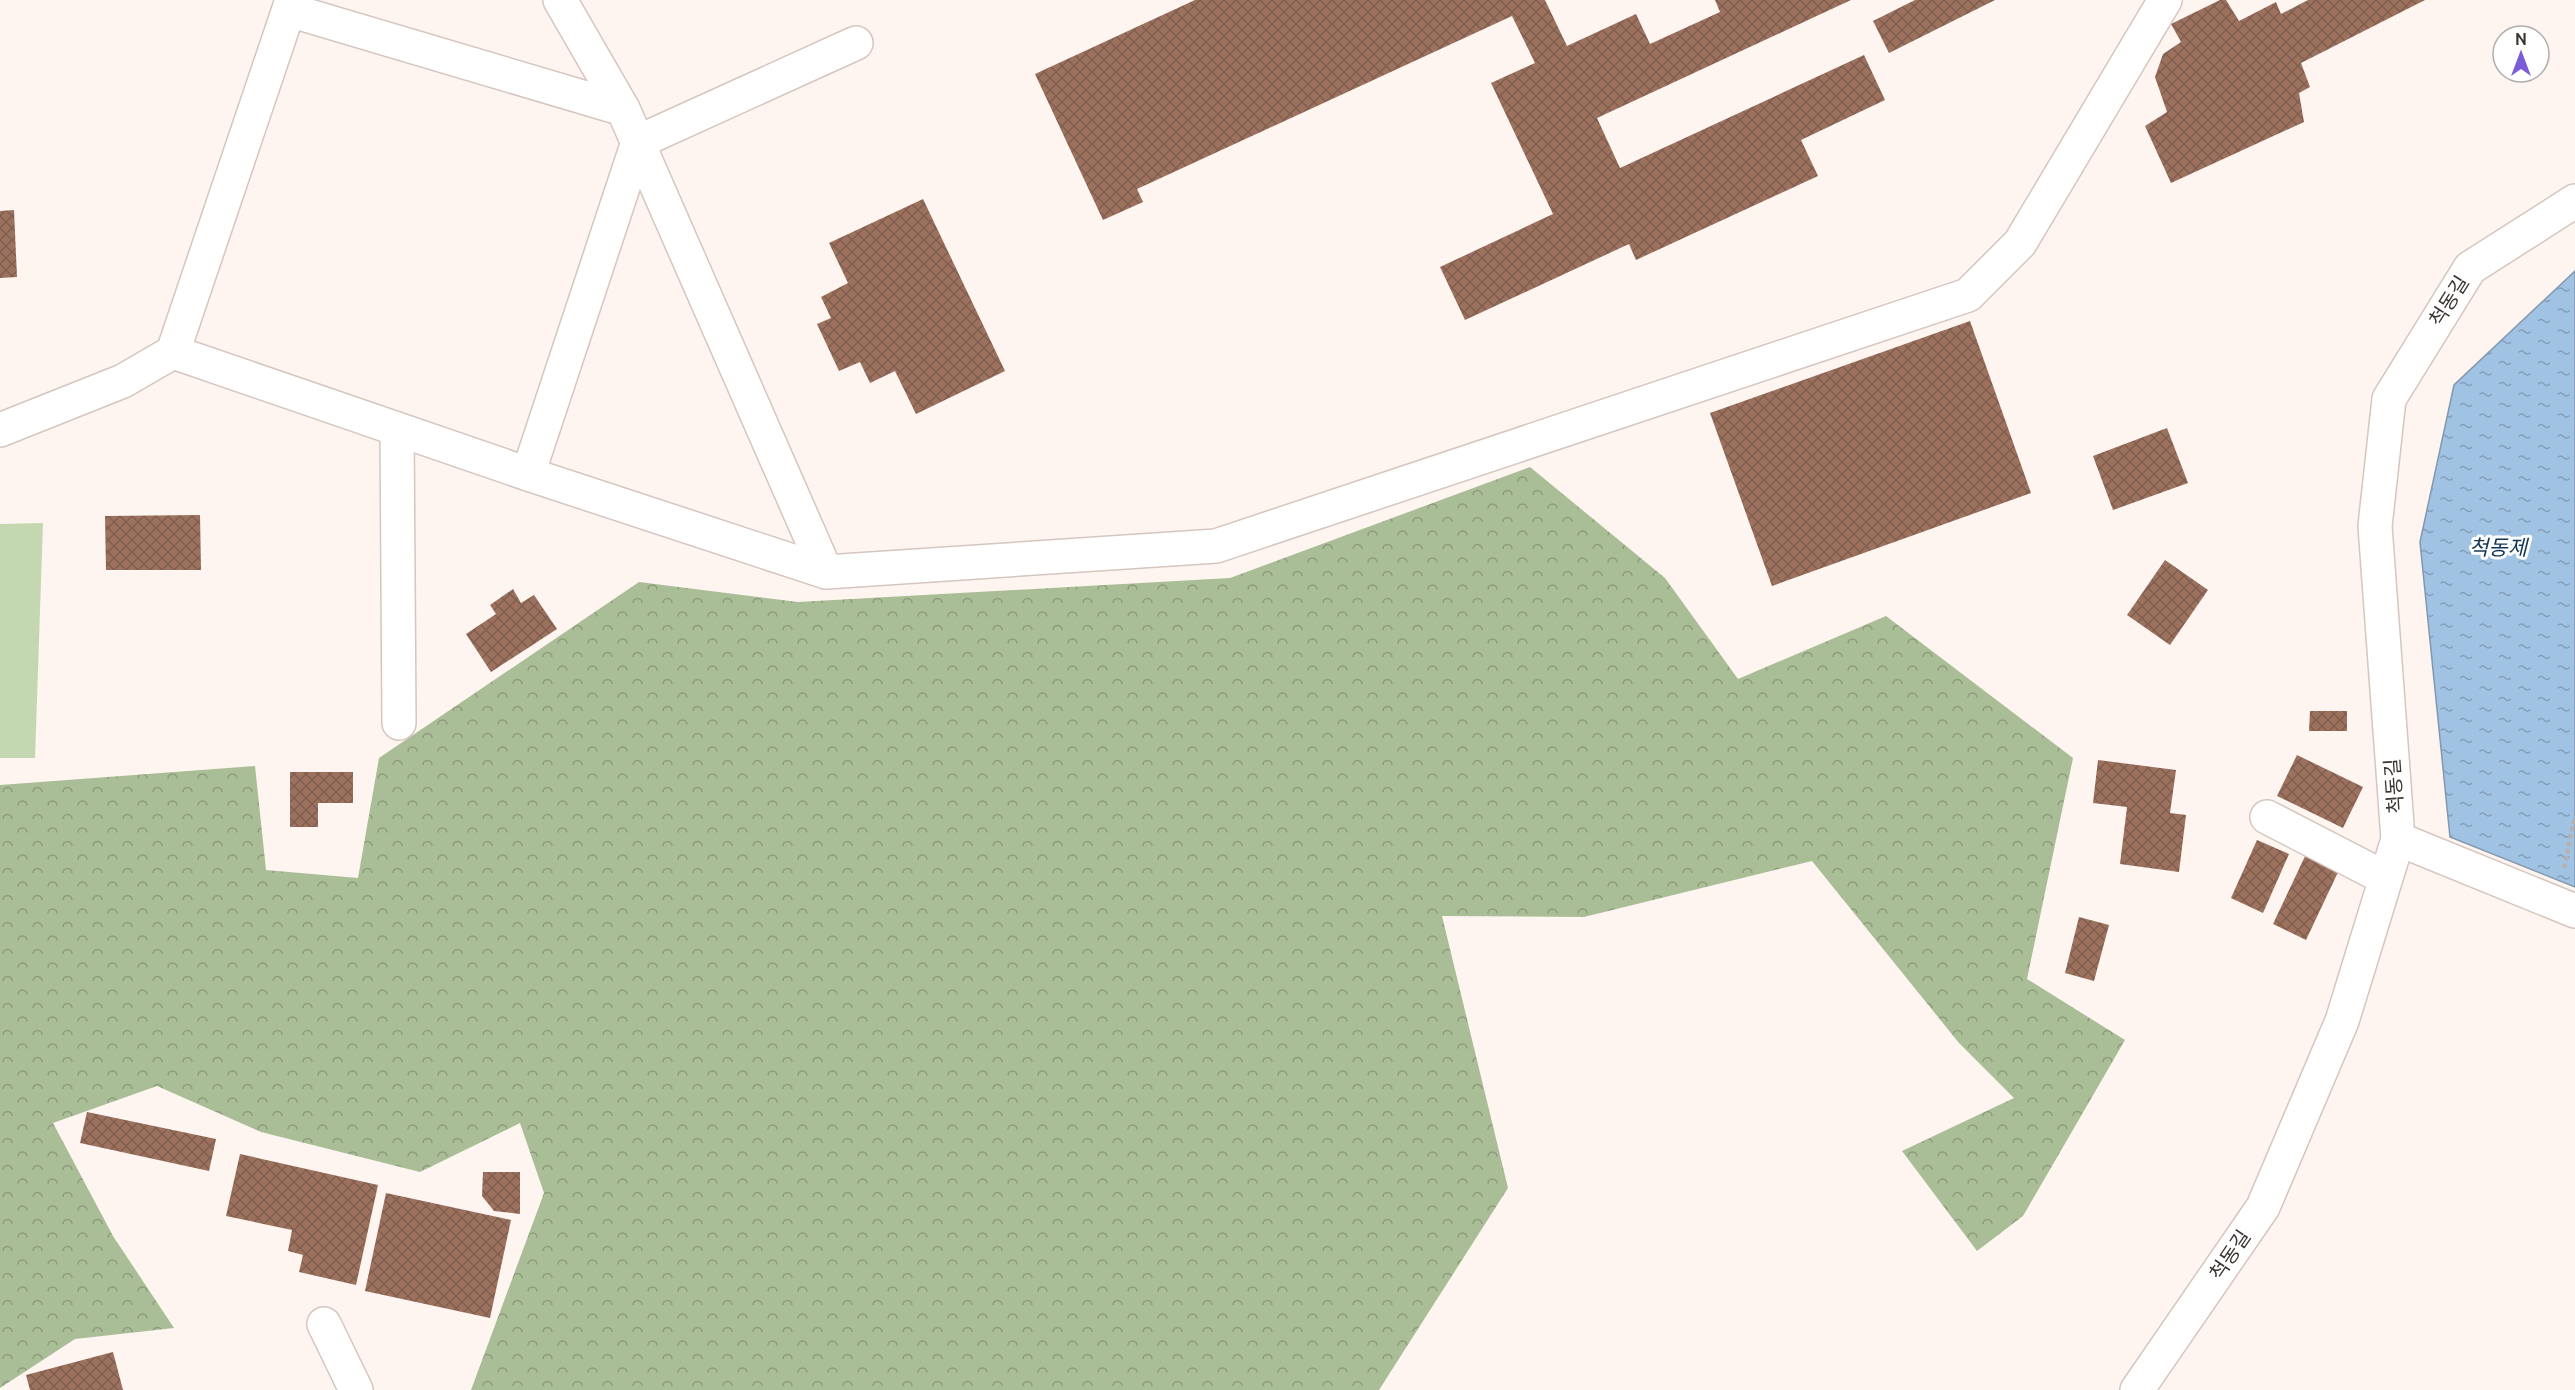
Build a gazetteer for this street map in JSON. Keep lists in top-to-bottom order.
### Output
{
  "streets": {
    "street": ["척동길"]
  },
  "water": ["척동제"],
  "north": "top"
}
